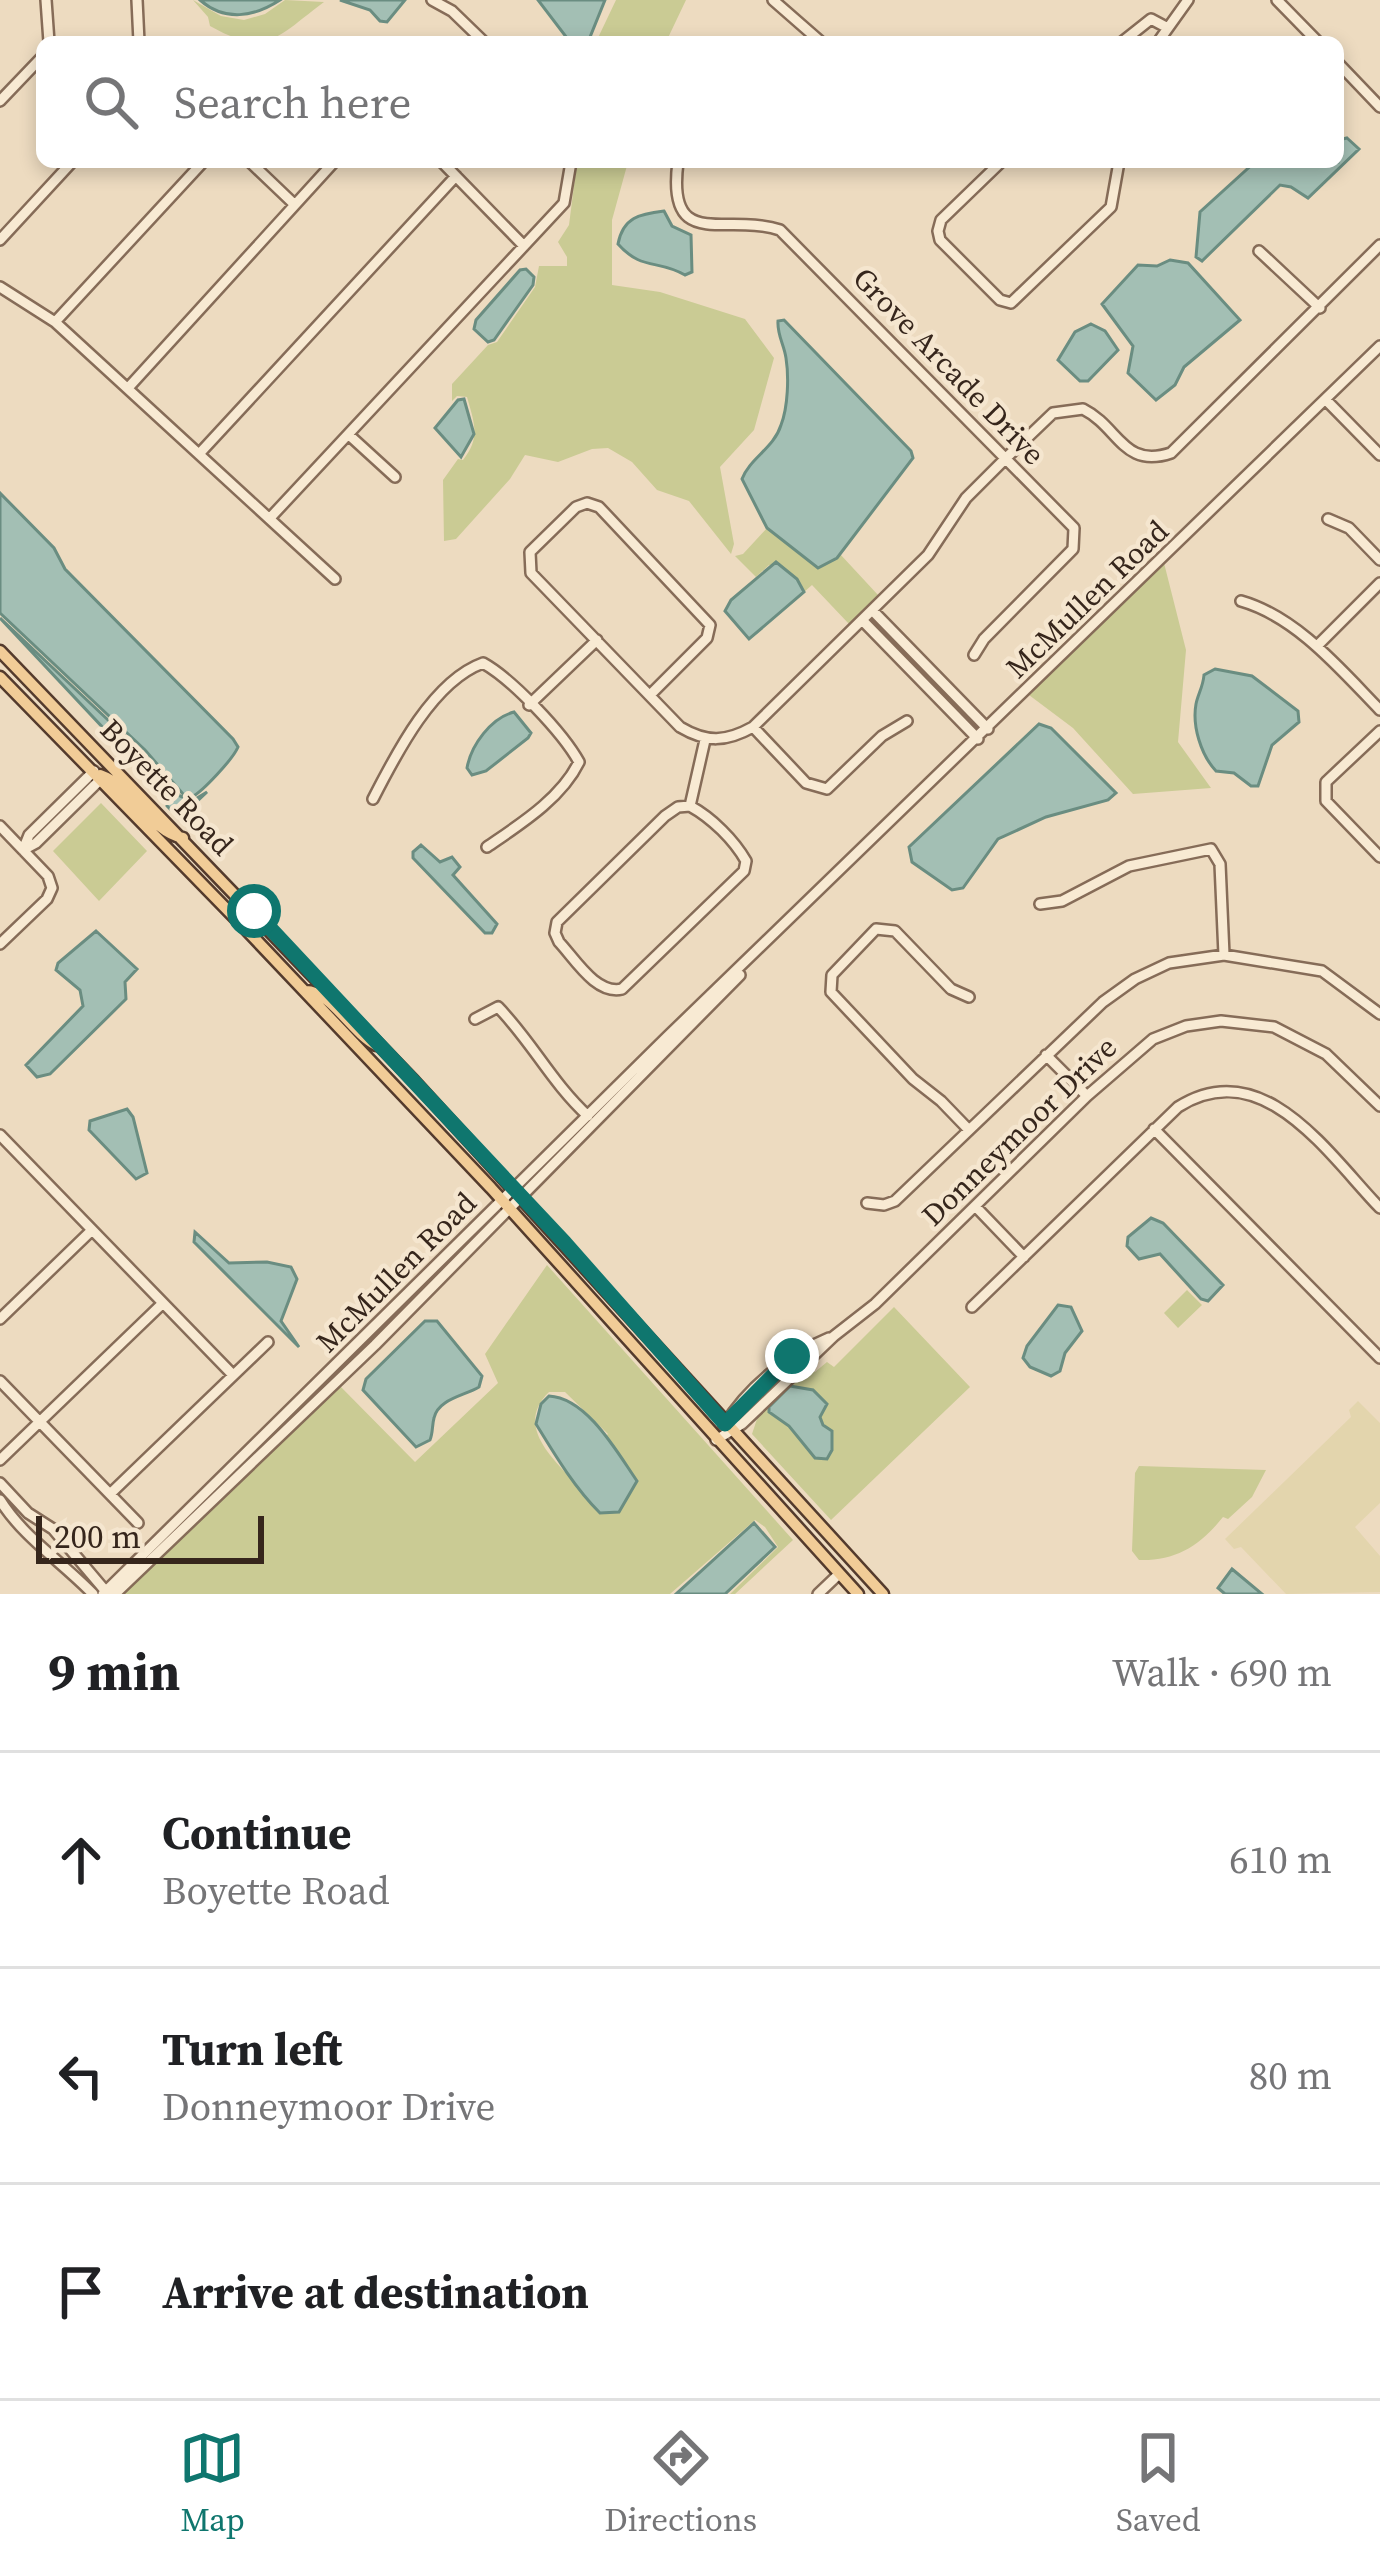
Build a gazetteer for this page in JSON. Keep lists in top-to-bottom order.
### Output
{
  "streets": {
    "main road": ["Boyette Road"],
    "street": ["Grove Arcade Drive", "McMullen Road", "Donneymoor Drive"]
  },
  "crossings": [
    ["McMullen Road", "Boyette Road"],
    ["Boyette Road", "Donneymoor Drive"]
  ],
  "scale_bar": "200 m",
  "page": {
    "search": "Search here",
    "scale": "200 m",
    "heading": ["9 min", "Walk · 690 m"],
    "list": [
      ["Continue", "Boyette Road", "610 m"],
      ["Turn left", "Donneymoor Drive", "80 m"],
      "Arrive at destination"
    ],
    "nav": ["Map", "Directions", "Saved"]
  }
}
